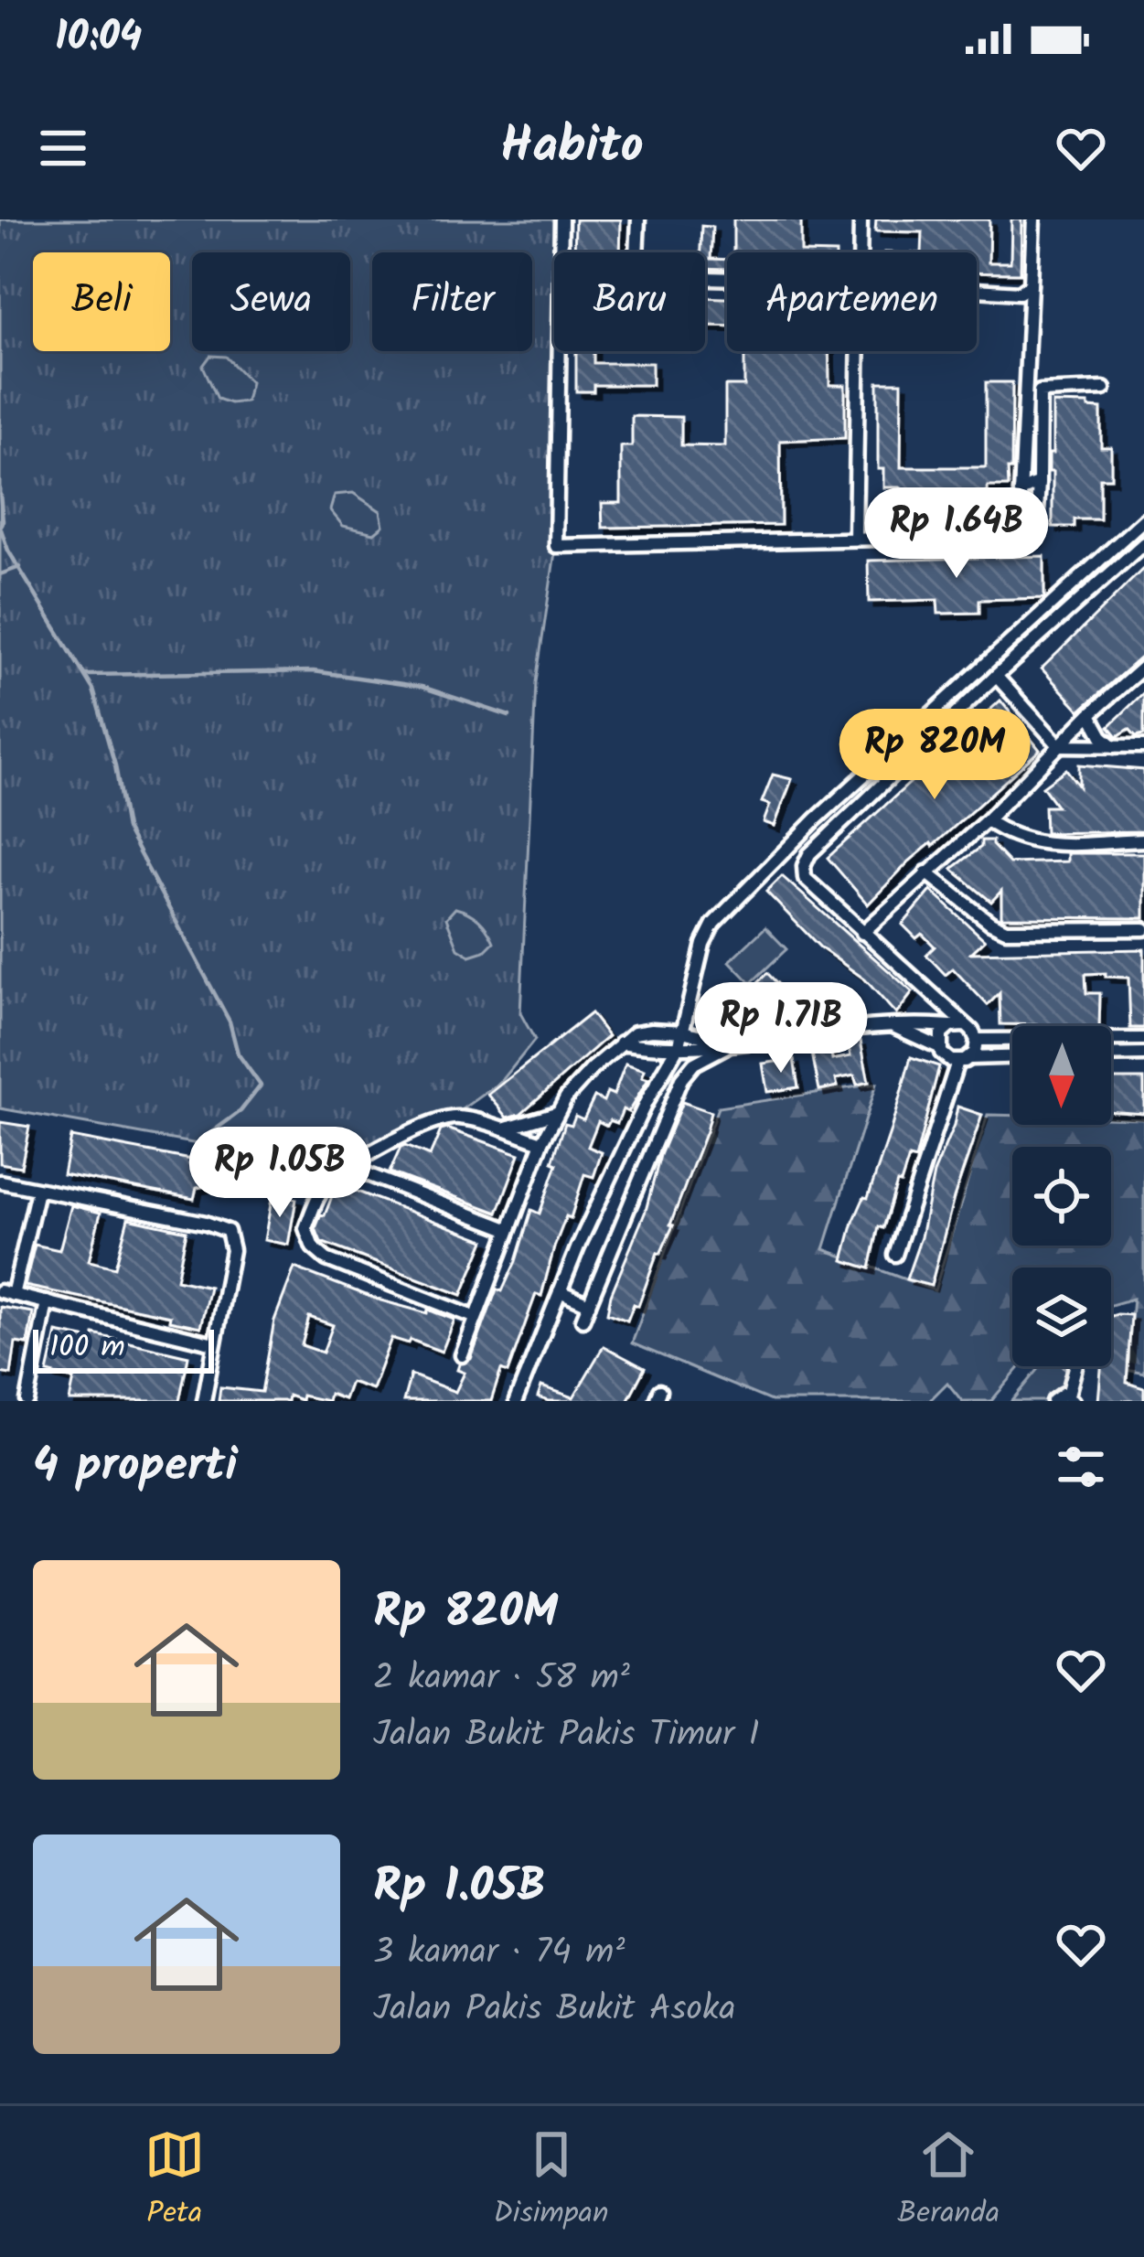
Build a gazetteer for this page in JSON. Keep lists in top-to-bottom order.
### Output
{
  "scale_bar": "100 m",
  "north": "bottom",
  "page": {
    "status": "10:04",
    "header": "Habito",
    "chip": [
      "Beli",
      "Sewa",
      "Filter",
      "Baru",
      "Apartemen"
    ],
    "price": [
      "Rp 1.64B",
      "Rp 820M",
      "Rp 1.71B",
      "Rp 1.05B"
    ],
    "scale": "100 m",
    "heading": "4 properti",
    "list": [
      {
        "name": "Rp 820M",
        "note": "2 kamar · 58 m² · Jalan Bukit Pakis Timur I"
      },
      {
        "name": "Rp 1.05B",
        "note": "3 kamar · 74 m² · Jalan Pakis Bukit Asoka"
      }
    ],
    "tabs": ["Peta", "Disimpan", "Beranda"]
  }
}
